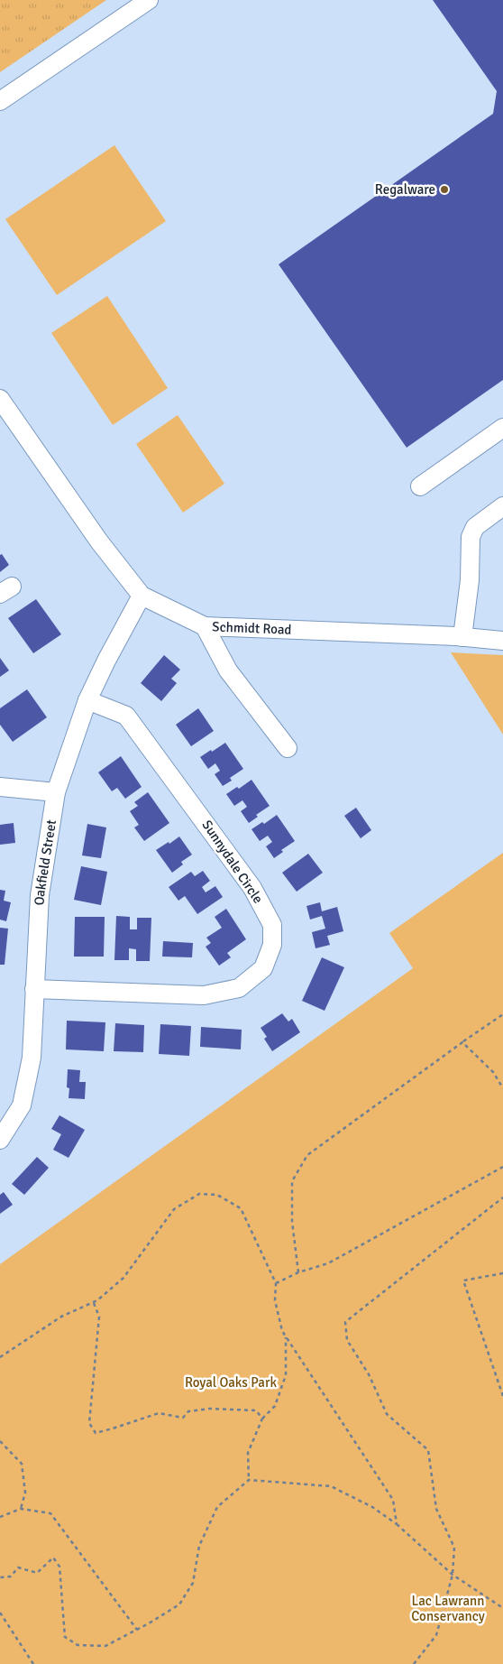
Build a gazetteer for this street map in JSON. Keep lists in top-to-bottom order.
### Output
{
  "streets": {
    "street": ["Schmidt Road", "Oakfield Street", "Sunnydale Circle"]
  },
  "crossings": [
    ["Schmidt Road", "Oakfield Street"],
    ["Oakfield Street", "Sunnydale Circle"]
  ],
  "parks": ["Royal Oaks Park", "Lac Lawrann Conservancy"],
  "places": ["Regalware"]
}
